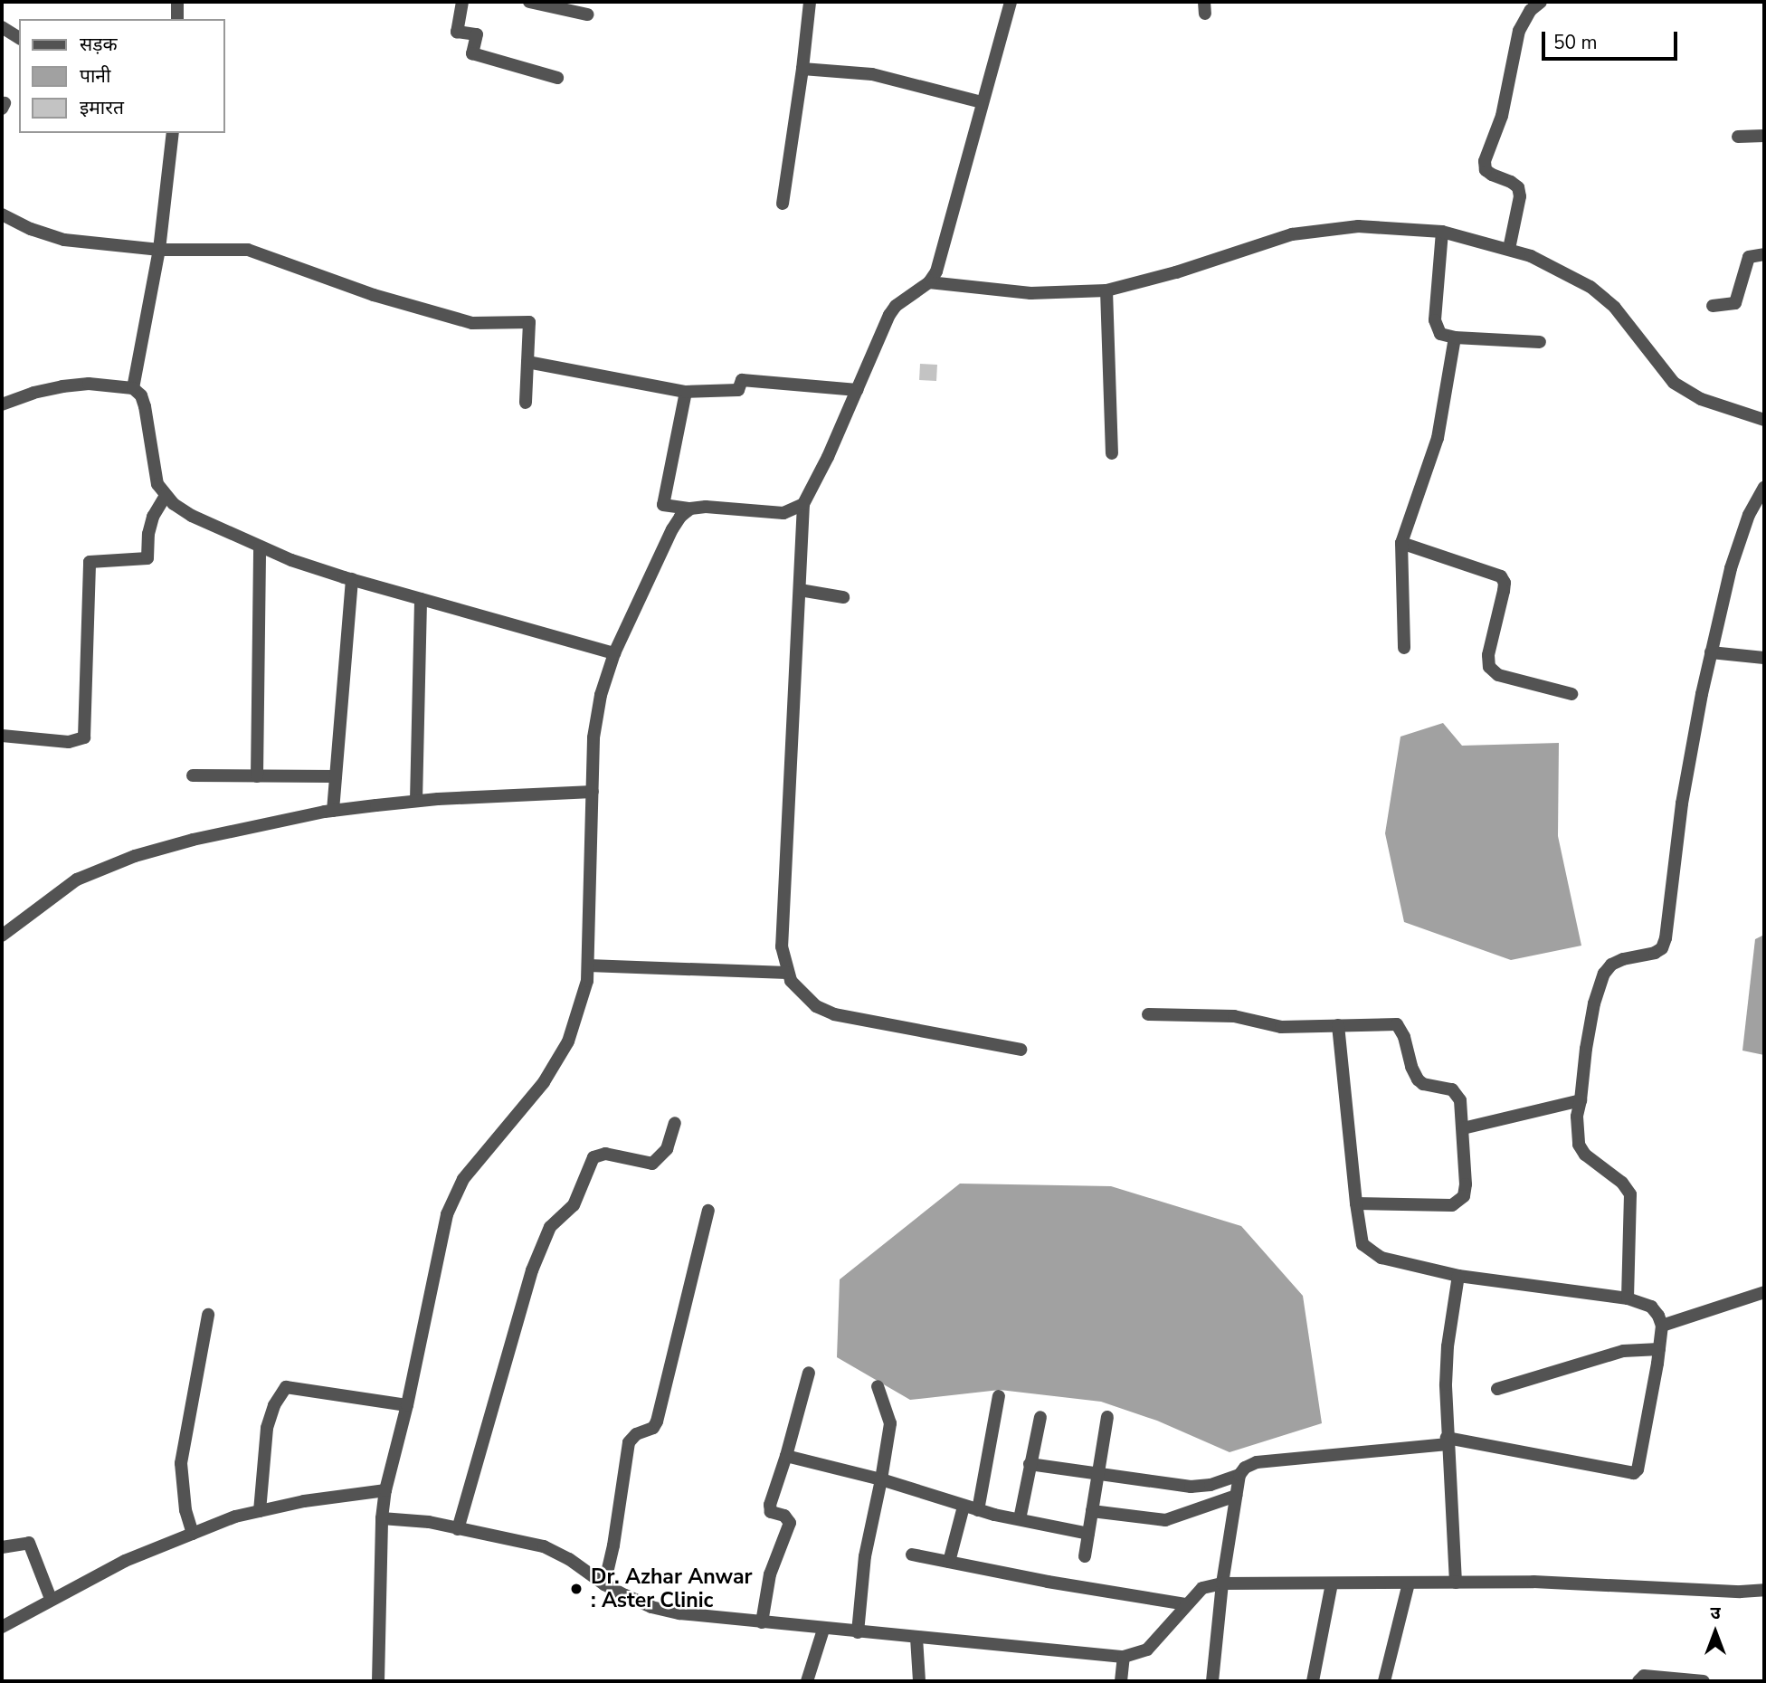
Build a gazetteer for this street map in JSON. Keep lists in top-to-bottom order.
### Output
{
  "places": ["Dr. Azhar Anwar : Aster Clinic"],
  "legend": ["सड़क", "पानी", "इमारत"],
  "scale_bar": "50 m",
  "north": "top"
}
